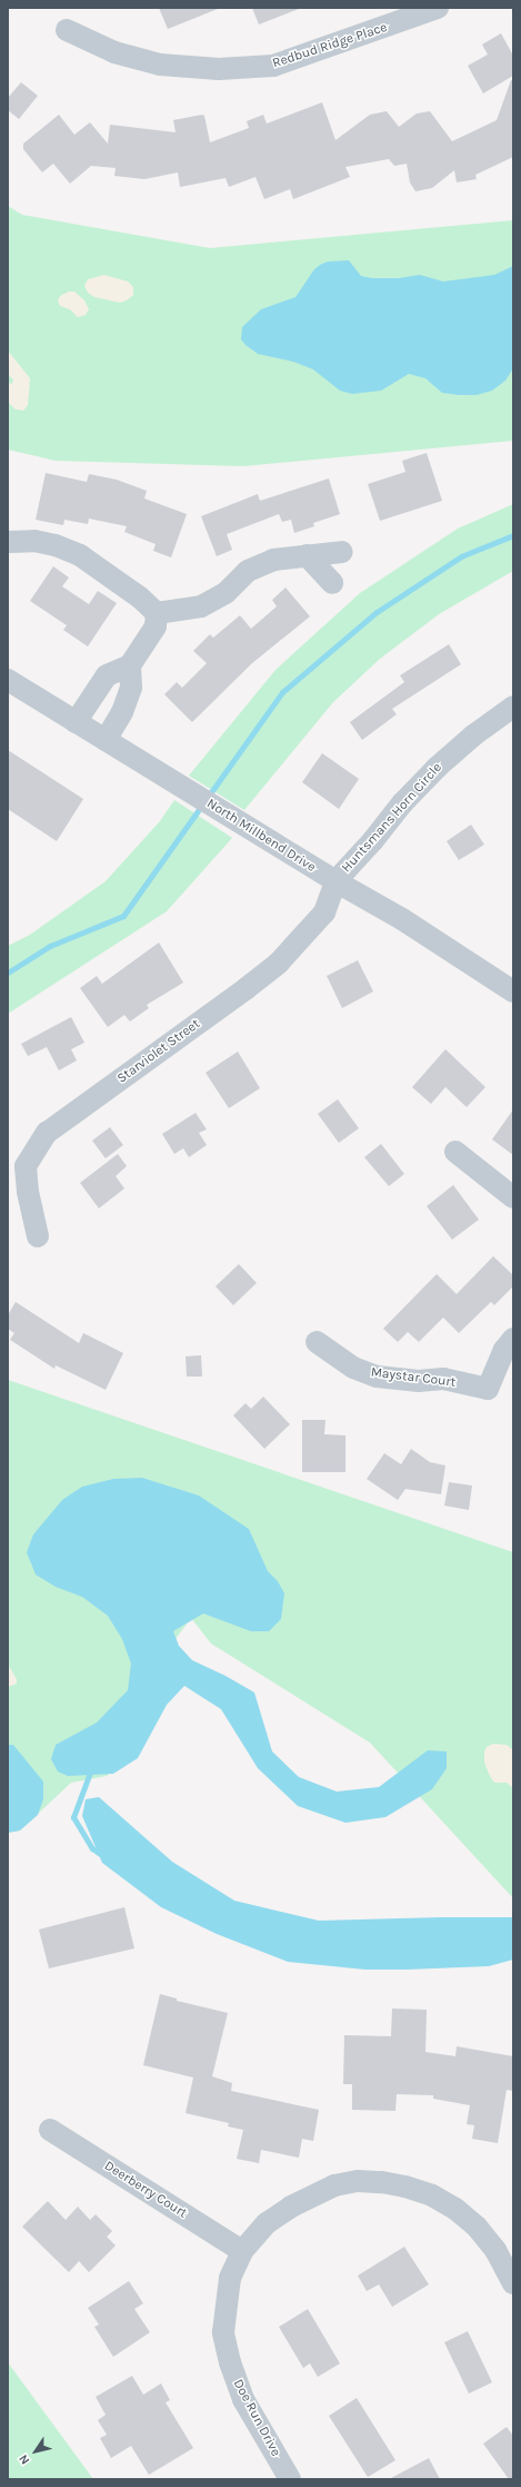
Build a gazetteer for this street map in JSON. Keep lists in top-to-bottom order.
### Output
{
  "streets": {
    "street": [
      "Redbud Ridge Place",
      "Huntsmans Horn Circle",
      "North Millbend Drive",
      "Starviolet Street",
      "Maystar Court",
      "Deerberry Court",
      "Doe Run Drive"
    ]
  },
  "crossings": [
    ["Huntsmans Horn Circle", "North Millbend Drive"],
    ["Huntsmans Horn Circle", "Starviolet Street"],
    ["North Millbend Drive", "Starviolet Street"],
    ["Deerberry Court", "Doe Run Drive"]
  ],
  "north": "bottom left"
}
